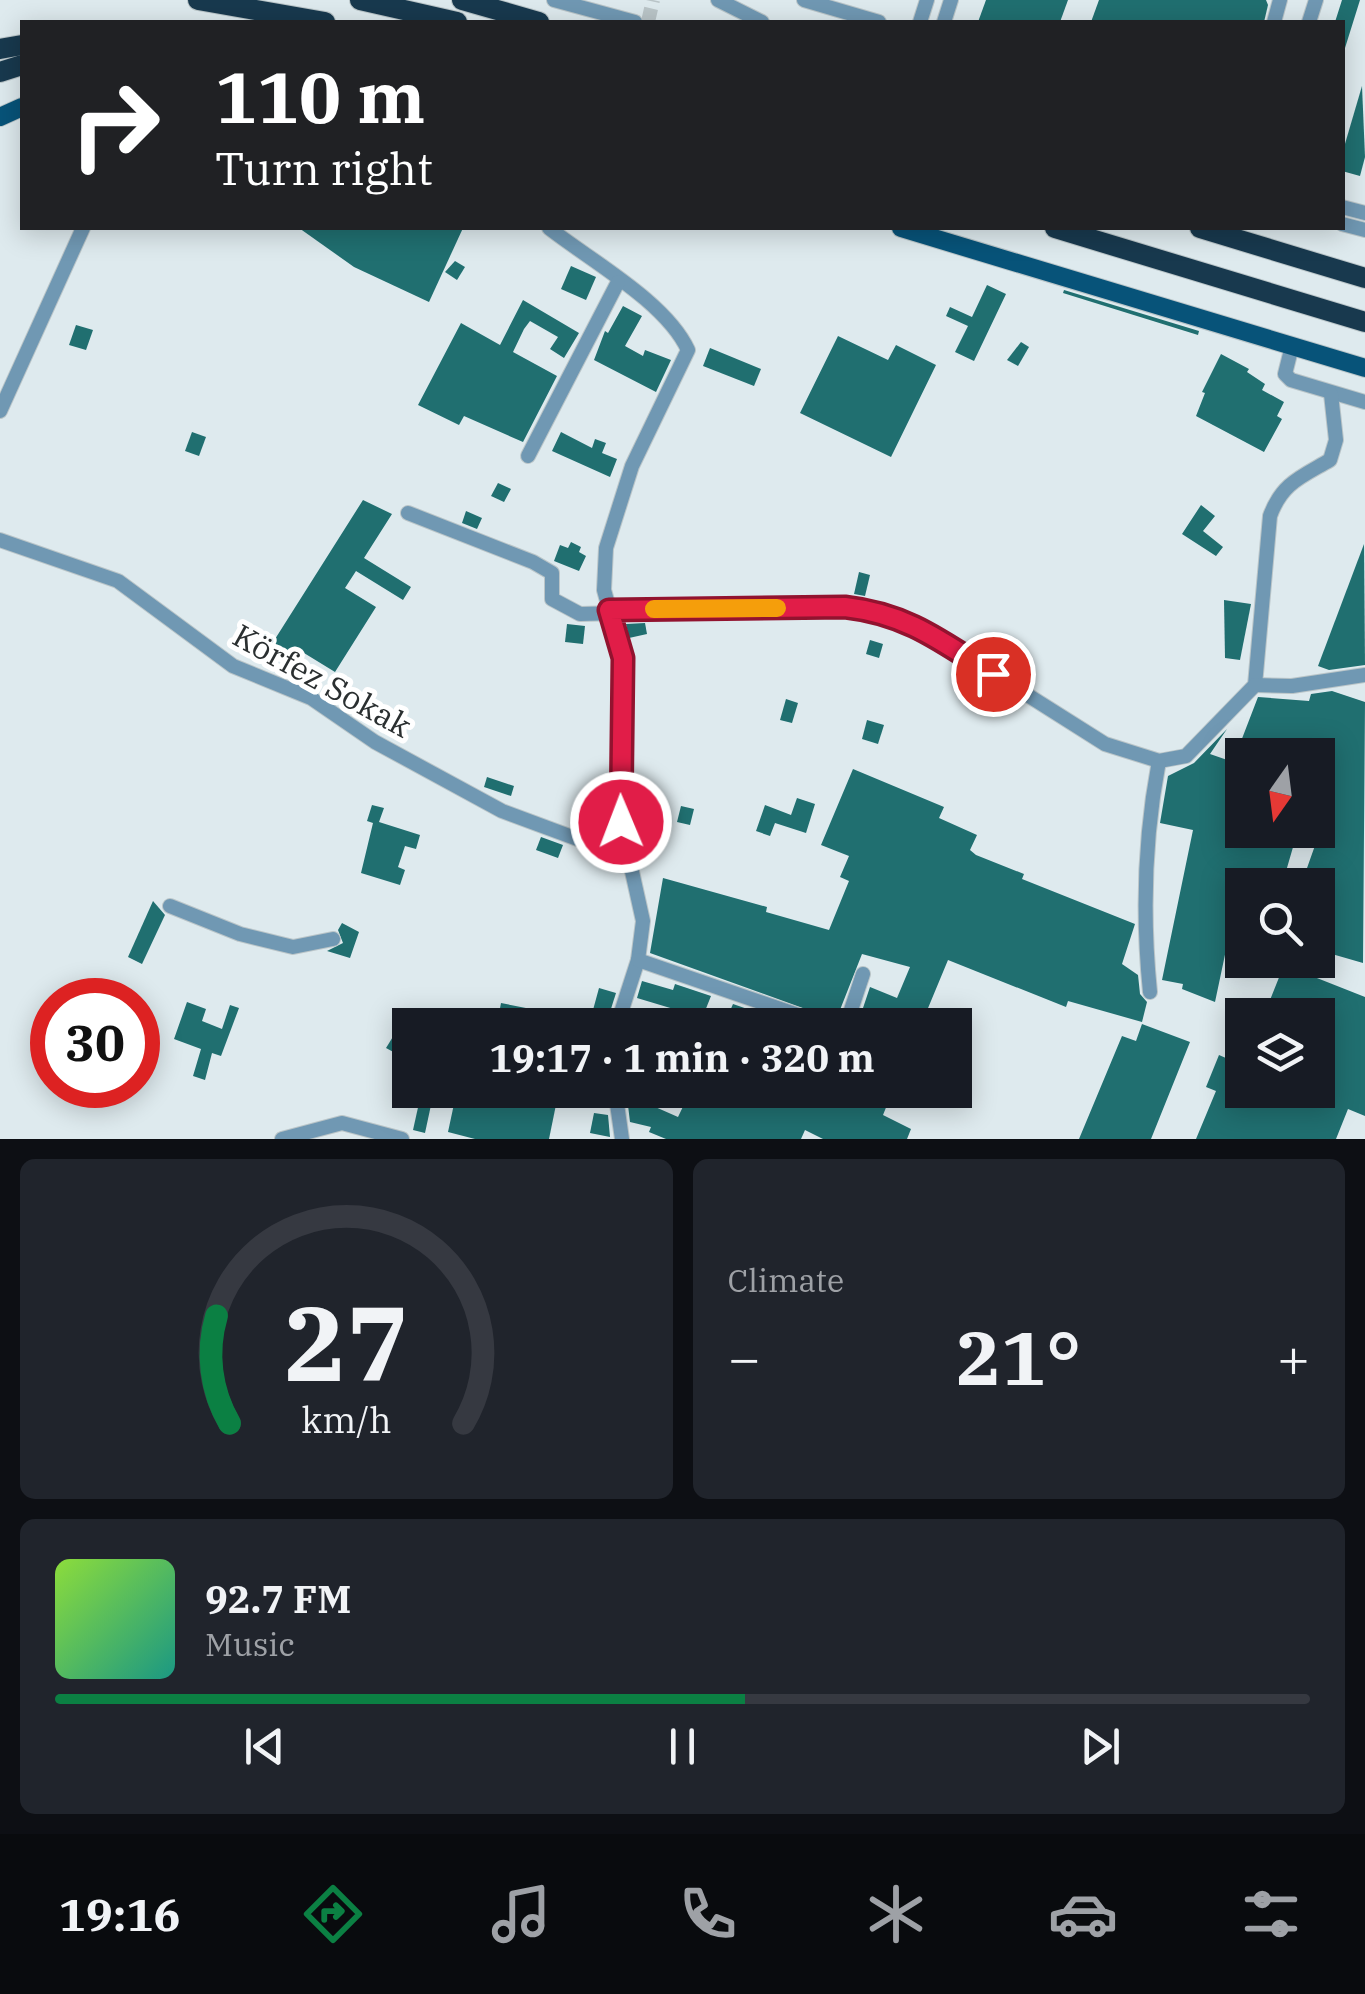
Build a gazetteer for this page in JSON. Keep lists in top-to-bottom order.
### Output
{
  "streets": {
    "street": ["Körfez Sokak"]
  },
  "north": "bottom",
  "page": {
    "turn": ["110 m", "Turn right"],
    "limit": "30",
    "trip": "19:17 · 1 min · 320 m",
    "tile": "Climate",
    "heat": ["−", "21°", "+"],
    "song": ["92.7 FM", "Music"],
    "tabs": "19:16",
    "gauge": ["27", "km/h"]
  }
}
